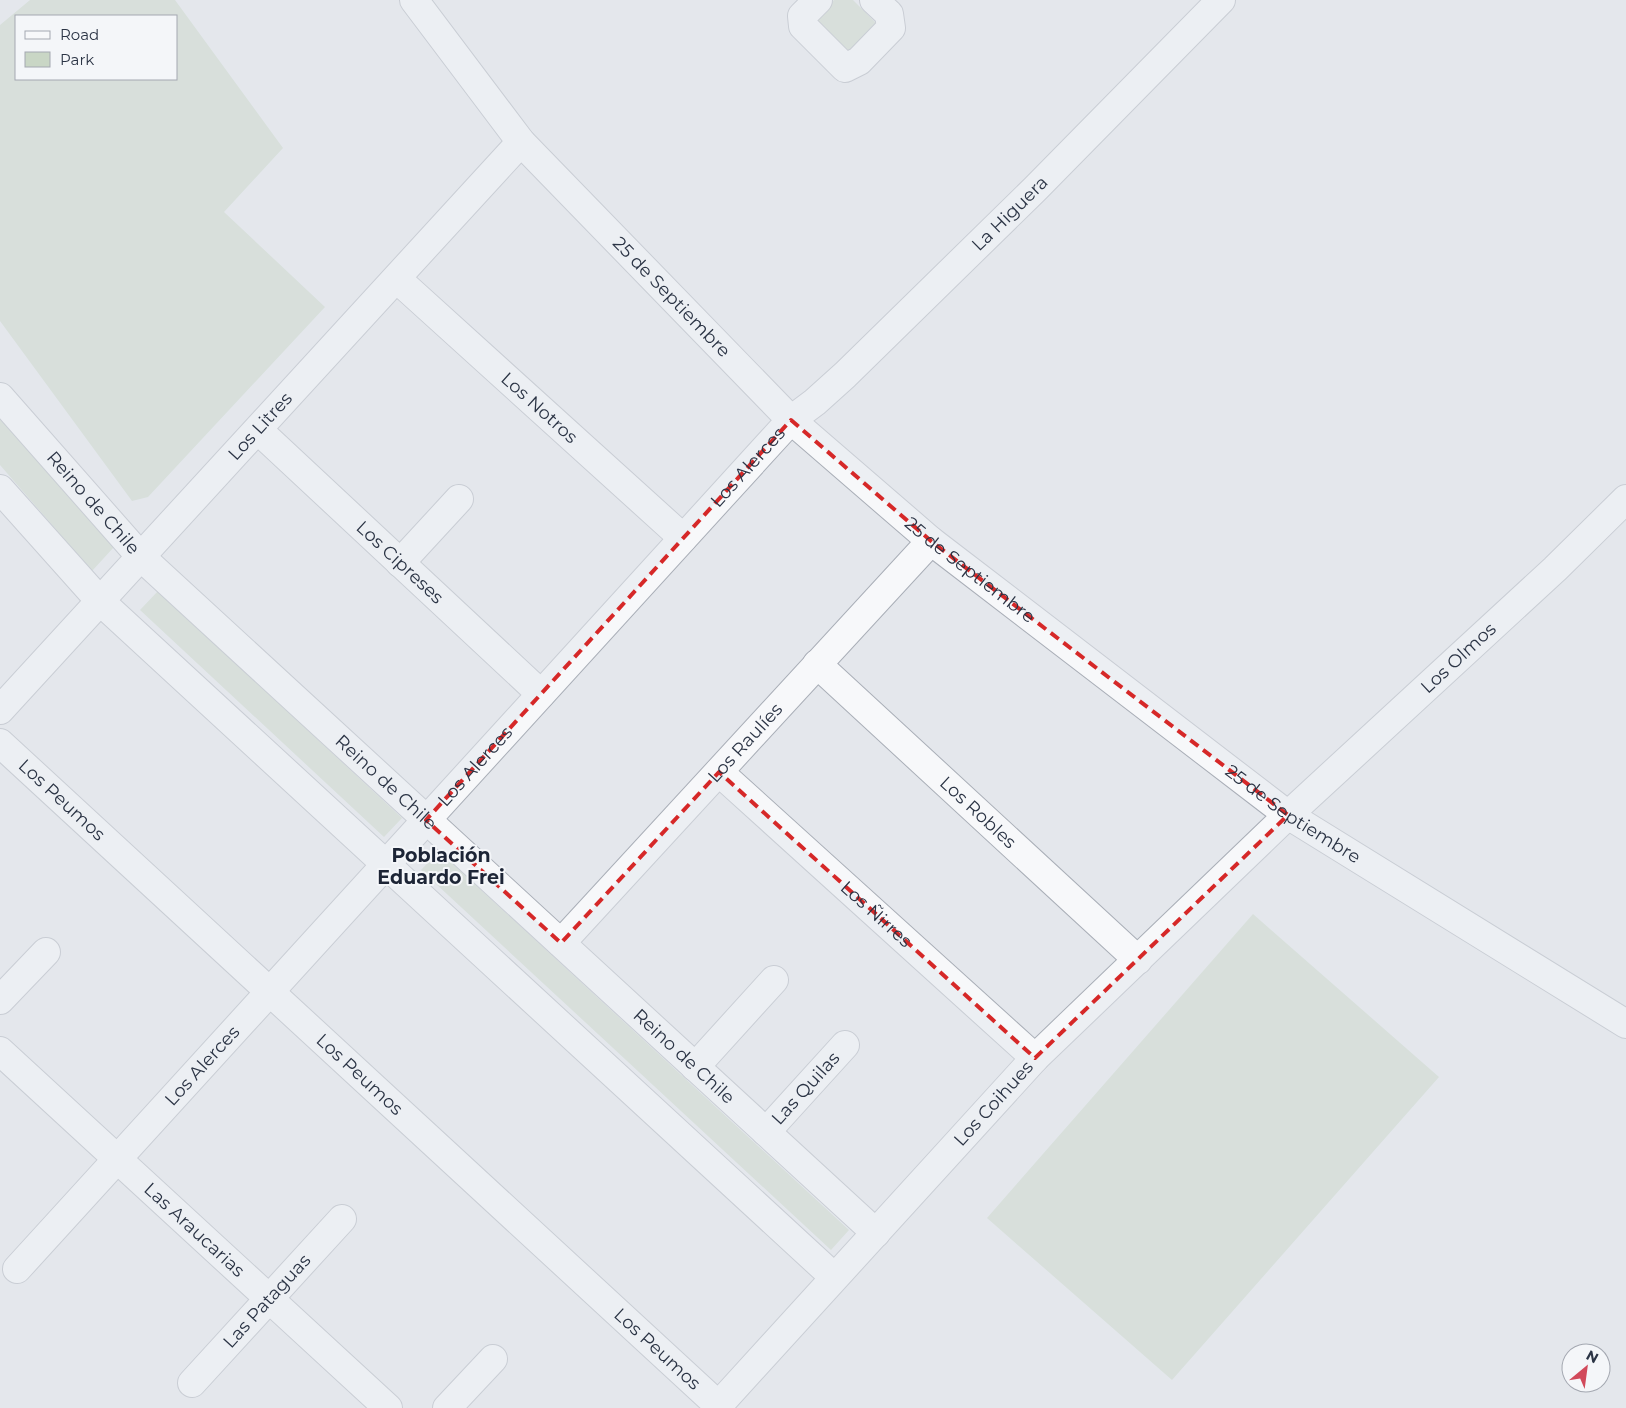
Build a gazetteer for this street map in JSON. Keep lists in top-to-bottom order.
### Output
{
  "streets": {
    "street": [
      "La Higuera",
      "25 de Septiembre",
      "Los Notros",
      "Los Litres",
      "Los Alerces",
      "Reino de Chile",
      "Los Cipreses",
      "Los Olmos",
      "Los Raulíes",
      "Los Peumos",
      "Los Robles",
      "Los Ñirres",
      "Las Quilas",
      "Los Coihues",
      "Las Araucarias",
      "Las Pataguas"
    ]
  },
  "crossings": [
    ["La Higuera", "25 de Septiembre"],
    ["La Higuera", "Los Alerces"],
    ["25 de Septiembre", "Los Litres"],
    ["25 de Septiembre", "Los Alerces"],
    ["25 de Septiembre", "Los Olmos"],
    ["25 de Septiembre", "Los Raulíes"],
    ["25 de Septiembre", "Los Coihues"],
    ["Los Notros", "Los Litres"],
    ["Los Notros", "Los Alerces"],
    ["Los Litres", "Reino de Chile"],
    ["Los Litres", "Los Cipreses"],
    ["Los Alerces", "Reino de Chile"],
    ["Los Alerces", "Los Cipreses"],
    ["Los Alerces", "Los Peumos"],
    ["Los Alerces", "Las Araucarias"],
    ["Reino de Chile", "Los Raulíes"],
    ["Reino de Chile", "Las Quilas"],
    ["Reino de Chile", "Los Coihues"],
    ["Los Olmos", "Los Coihues"],
    ["Los Raulíes", "Los Robles"],
    ["Los Raulíes", "Los Ñirres"],
    ["Los Peumos", "Los Coihues"],
    ["Los Robles", "Los Coihues"],
    ["Los Ñirres", "Los Coihues"],
    ["Las Araucarias", "Las Pataguas"]
  ],
  "districts": ["Población Eduardo Frei"],
  "legend": ["Road", "Park"],
  "north": "top right"
}
